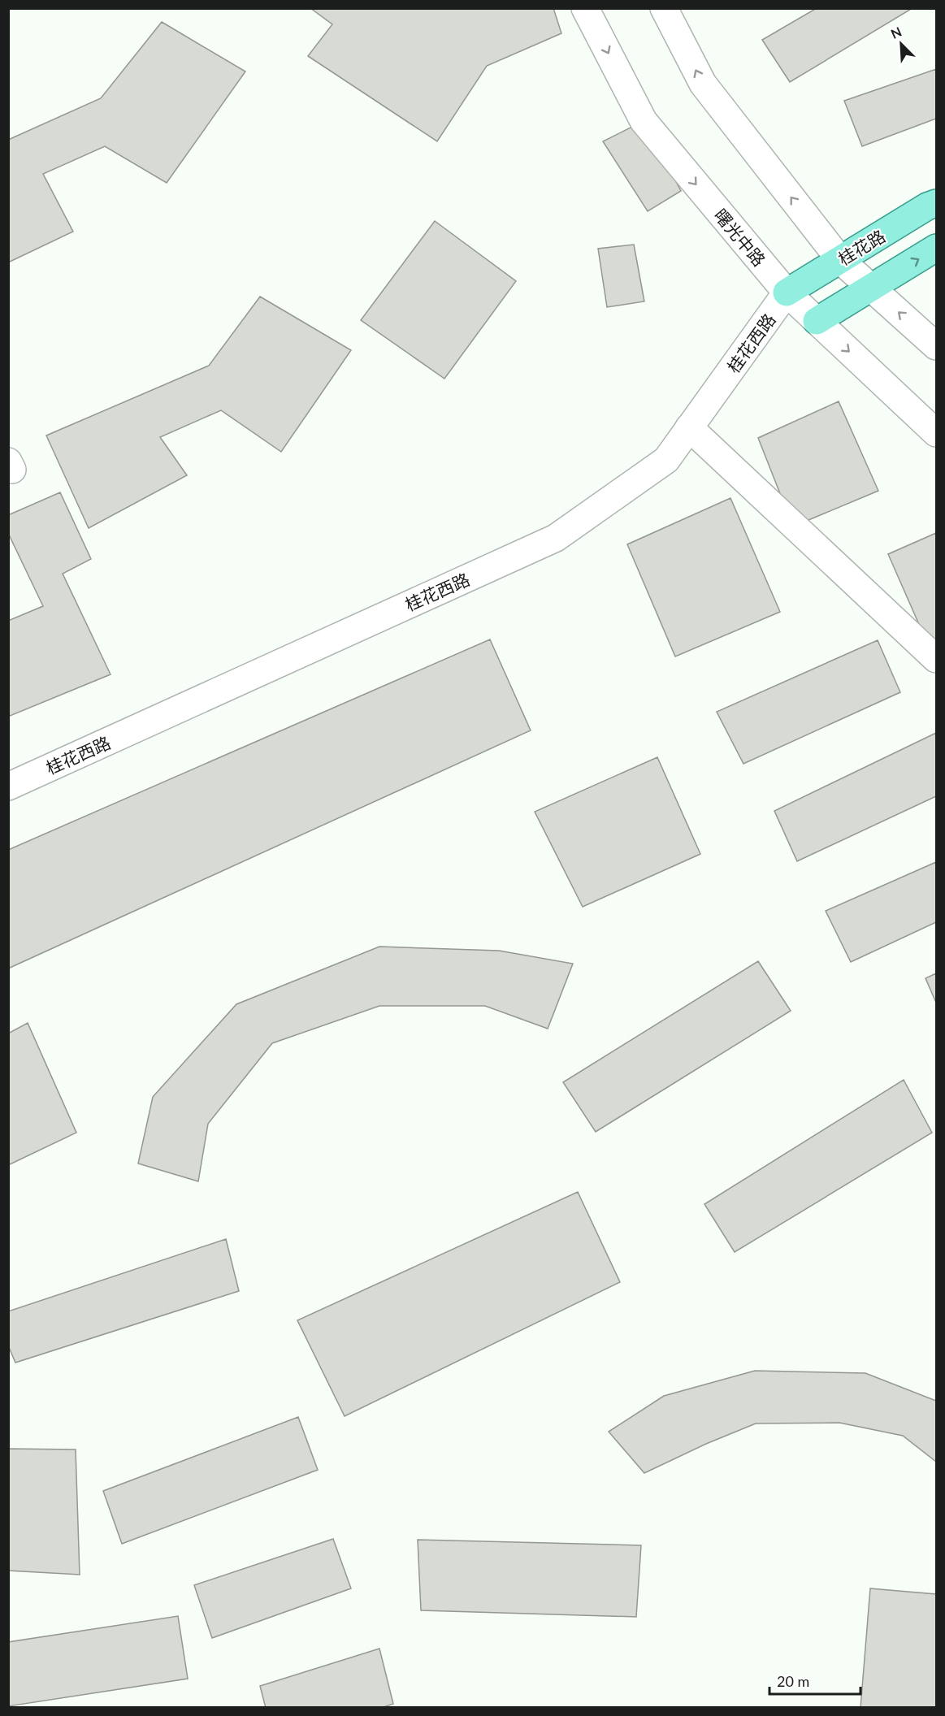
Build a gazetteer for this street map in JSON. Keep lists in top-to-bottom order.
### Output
{
  "streets": {
    "main road": ["桂花路"],
    "street": ["曙光中路", "桂花西路"]
  },
  "crossings": [
    ["曙光中路", "桂花路"],
    ["曙光中路", "桂花西路"],
    ["桂花路", "桂花西路"]
  ],
  "scale_bar": "20 m",
  "north": "top left"
}
